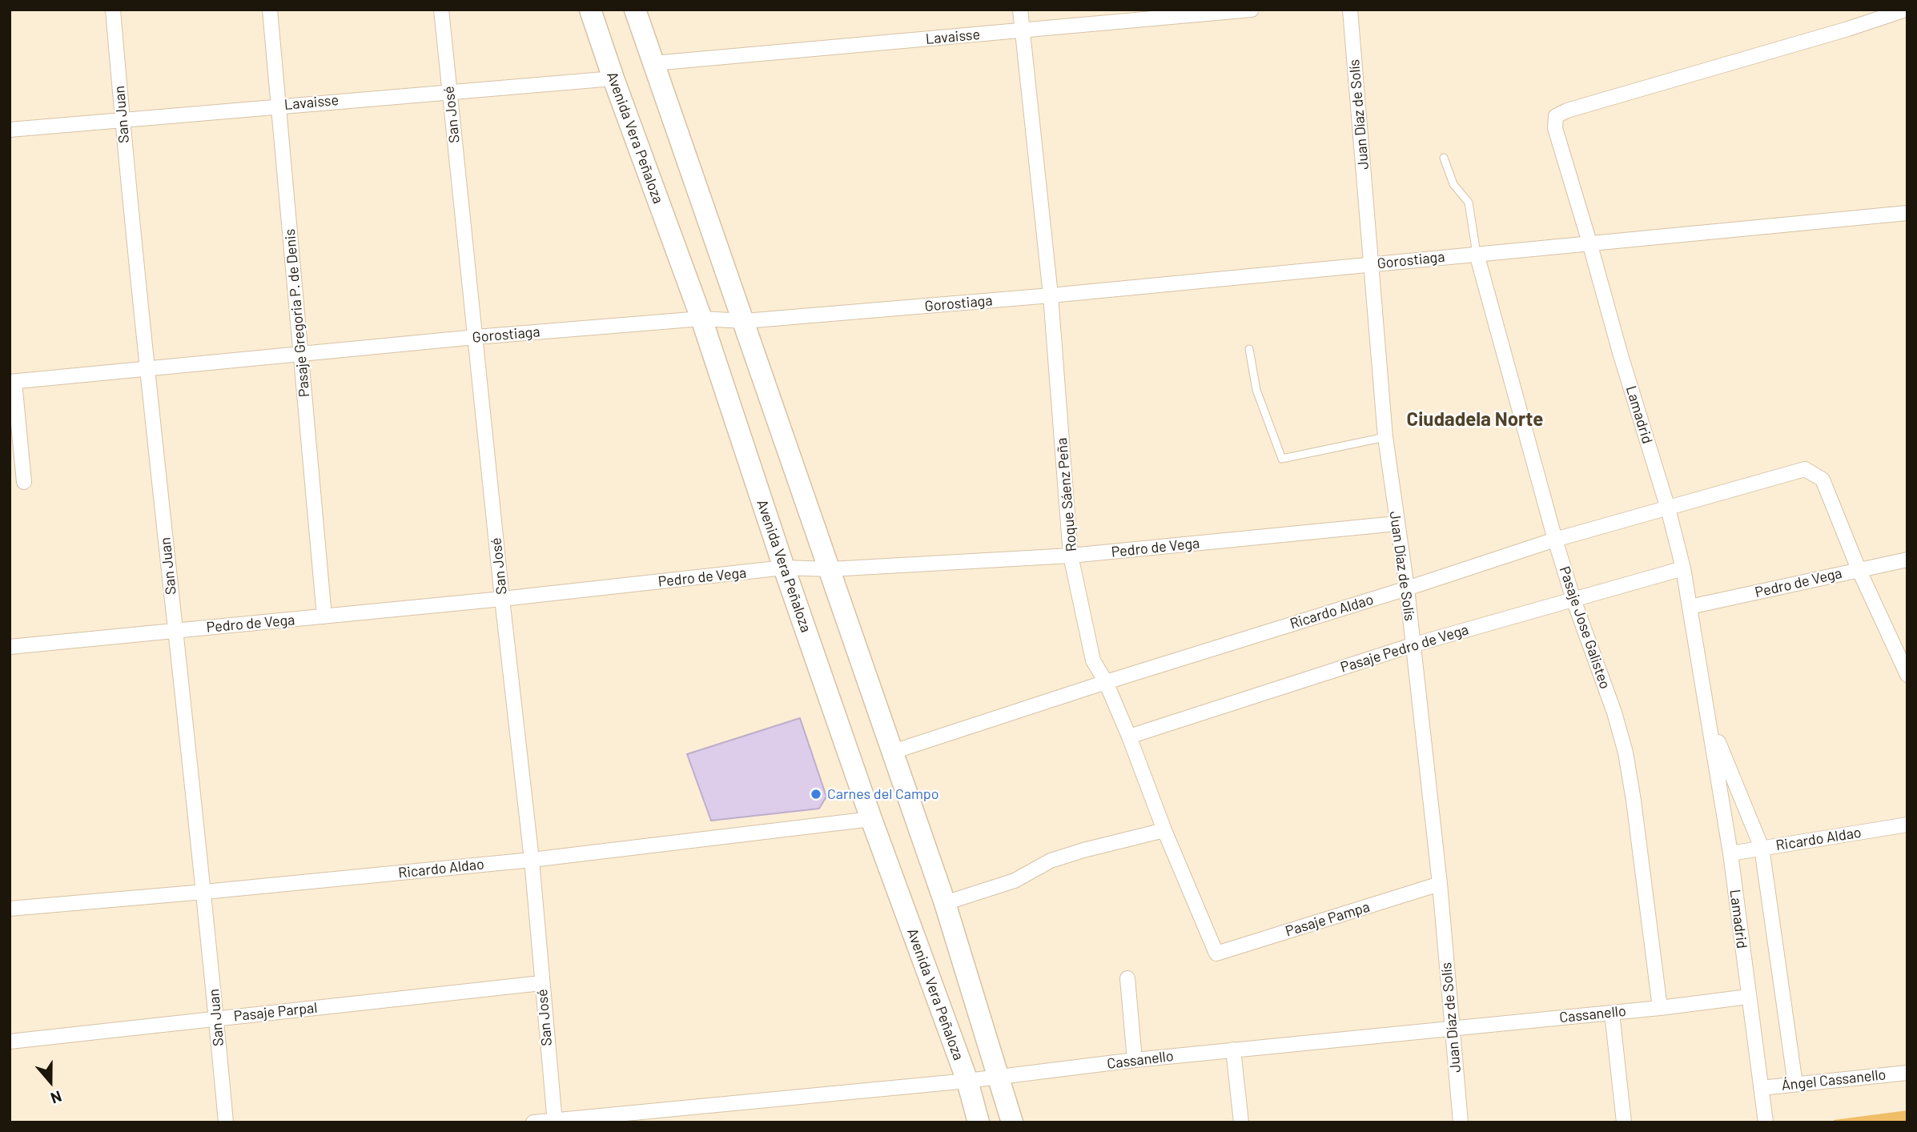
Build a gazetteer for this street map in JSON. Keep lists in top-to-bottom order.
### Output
{
  "streets": {
    "main road": ["Avenida Vera Peñaloza"],
    "street": [
      "Lavaisse",
      "San Juan",
      "San José",
      "Juan Díaz de Solís",
      "Gorostiaga",
      "Pasaje Gregoria P. de Denis",
      "Lamadrid",
      "Roque Sáenz Peña",
      "Pedro de Vega",
      "Ricardo Aldao",
      "Pasaje Jose Galisteo",
      "Pasaje Pedro de Vega",
      "Pasaje Pampa",
      "Pasaje Parpal",
      "Cassanello",
      "Ángel Cassanello"
    ]
  },
  "crossings": [
    ["Lavaisse", "San Juan"],
    ["Lavaisse", "San José"],
    ["Lavaisse", "Avenida Vera Peñaloza"],
    ["Lavaisse", "Pasaje Gregoria P. de Denis"],
    ["Lavaisse", "Roque Sáenz Peña"],
    ["San Juan", "Gorostiaga"],
    ["San Juan", "Pedro de Vega"],
    ["San Juan", "Ricardo Aldao"],
    ["San Juan", "Pasaje Parpal"],
    ["San José", "Gorostiaga"],
    ["San José", "Pedro de Vega"],
    ["San José", "Ricardo Aldao"],
    ["San José", "Pasaje Parpal"],
    ["San José", "Cassanello"],
    ["Juan Díaz de Solís", "Gorostiaga"],
    ["Juan Díaz de Solís", "Pedro de Vega"],
    ["Juan Díaz de Solís", "Ricardo Aldao"],
    ["Juan Díaz de Solís", "Pasaje Pedro de Vega"],
    ["Juan Díaz de Solís", "Pasaje Pampa"],
    ["Juan Díaz de Solís", "Cassanello"],
    ["Avenida Vera Peñaloza", "Gorostiaga"],
    ["Avenida Vera Peñaloza", "Pedro de Vega"],
    ["Avenida Vera Peñaloza", "Ricardo Aldao"],
    ["Avenida Vera Peñaloza", "Cassanello"],
    ["Gorostiaga", "Pasaje Gregoria P. de Denis"],
    ["Gorostiaga", "Lamadrid"],
    ["Gorostiaga", "Roque Sáenz Peña"],
    ["Gorostiaga", "Pasaje Jose Galisteo"],
    ["Pasaje Gregoria P. de Denis", "Pedro de Vega"],
    ["Lamadrid", "Pedro de Vega"],
    ["Lamadrid", "Ricardo Aldao"],
    ["Lamadrid", "Pasaje Pedro de Vega"],
    ["Lamadrid", "Cassanello"],
    ["Lamadrid", "Ángel Cassanello"],
    ["Roque Sáenz Peña", "Pedro de Vega"],
    ["Roque Sáenz Peña", "Ricardo Aldao"],
    ["Roque Sáenz Peña", "Pasaje Pedro de Vega"],
    ["Roque Sáenz Peña", "Pasaje Pampa"],
    ["Pedro de Vega", "Ricardo Aldao"],
    ["Ricardo Aldao", "Pasaje Jose Galisteo"],
    ["Pasaje Jose Galisteo", "Pasaje Pedro de Vega"],
    ["Pasaje Jose Galisteo", "Cassanello"]
  ],
  "districts": ["Ciudadela Norte"],
  "places": ["Carnes del Campo"],
  "north": "bottom"
}
